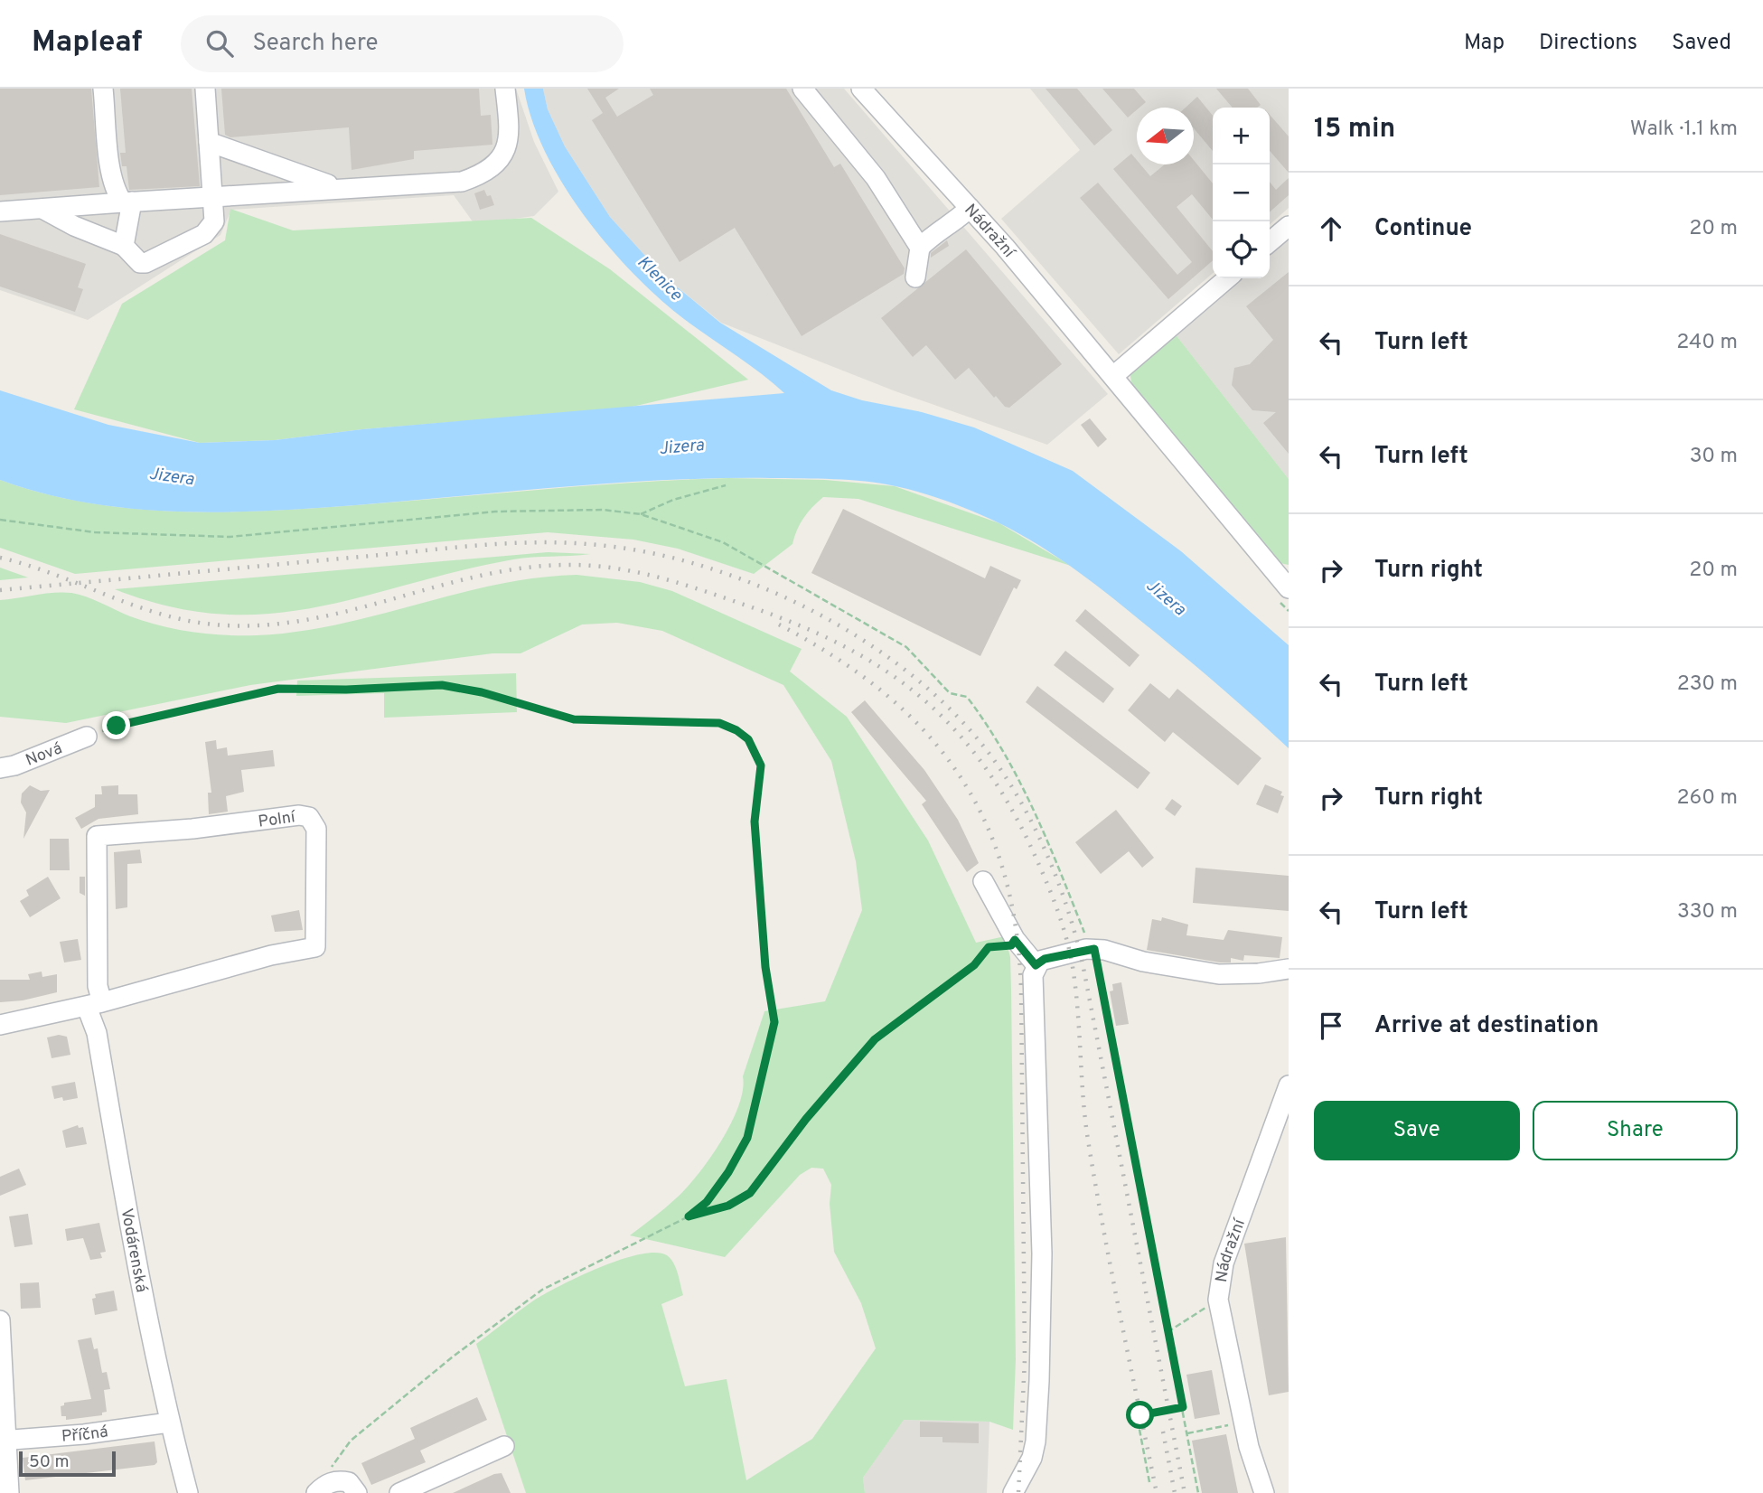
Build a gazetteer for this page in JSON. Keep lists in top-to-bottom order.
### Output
{
  "streets": {
    "street": [
      "Nádražní",
      "Nová",
      "Polní",
      "Vodárenská",
      "Příčná"
    ]
  },
  "crossings": [
    ["Polní", "Vodárenská"],
    ["Vodárenská", "Příčná"]
  ],
  "water": ["Klenice", "Jizera"],
  "scale_bar": "50 m",
  "north": "left",
  "page": {
    "header": "Mapleaf",
    "search": "Search here",
    "nav": ["Map", "Directions", "Saved"],
    "heading": ["15 min", "Walk · 1.1 km"],
    "map_buttons": ["+", "−"],
    "list": [
      ["Continue", "20 m"],
      ["Turn left", "240 m"],
      ["Turn left", "30 m"],
      ["Turn right", "20 m"],
      ["Turn left", "230 m"],
      ["Turn right", "260 m"],
      ["Turn left", "330 m"],
      "Arrive at destination"
    ],
    "buttons": ["Save", "Share"],
    "scale": "50 m"
  }
}
